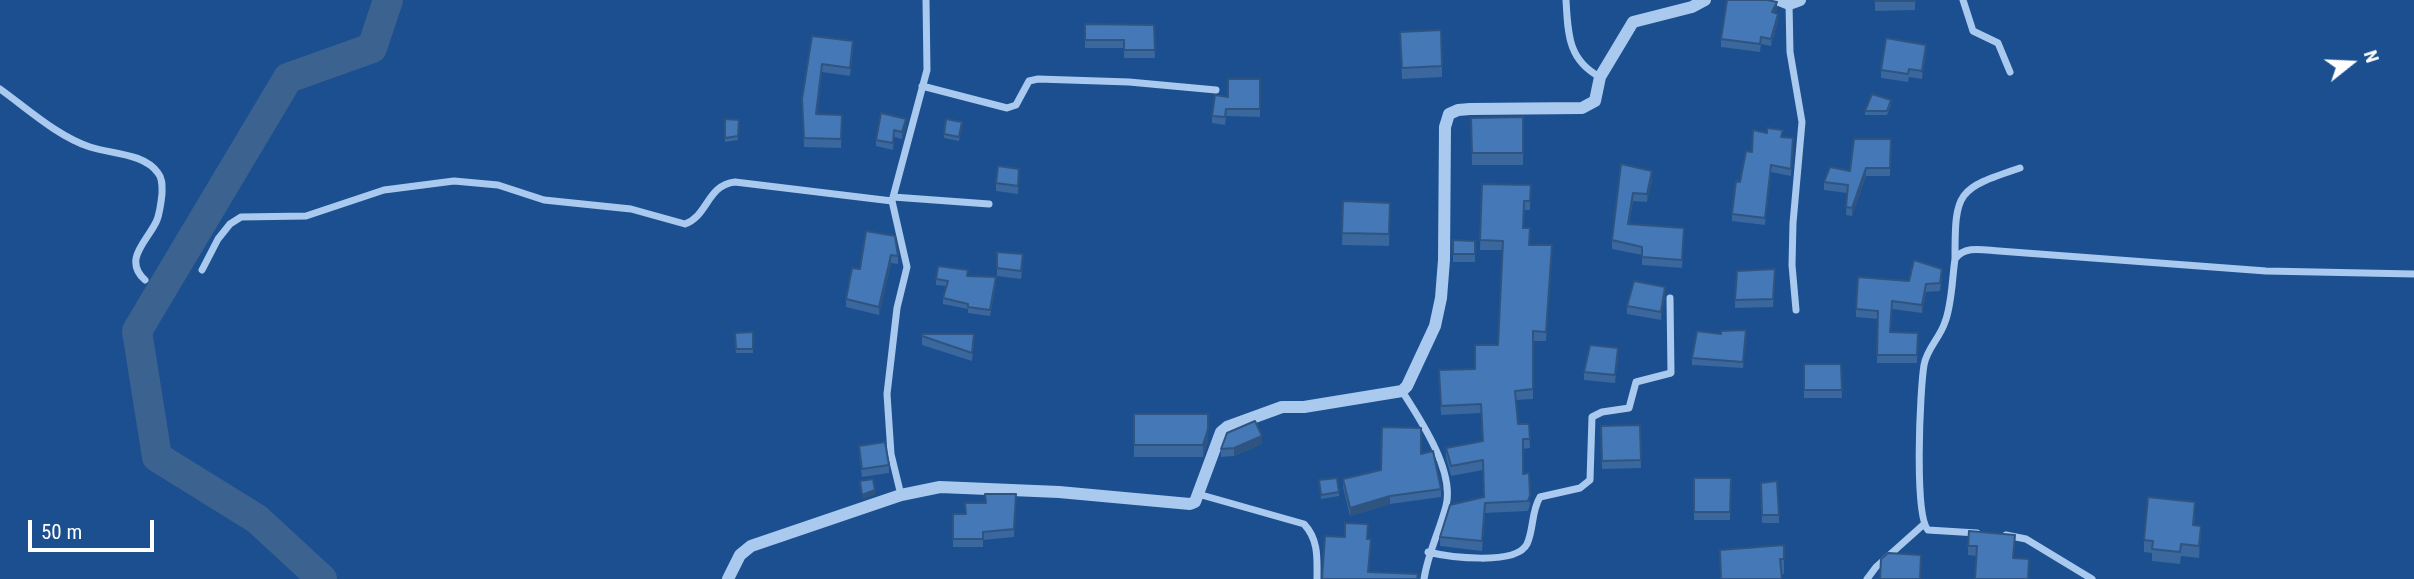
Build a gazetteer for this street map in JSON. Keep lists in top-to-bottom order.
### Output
{
  "scale_bar": "50 m",
  "north": "right"
}
